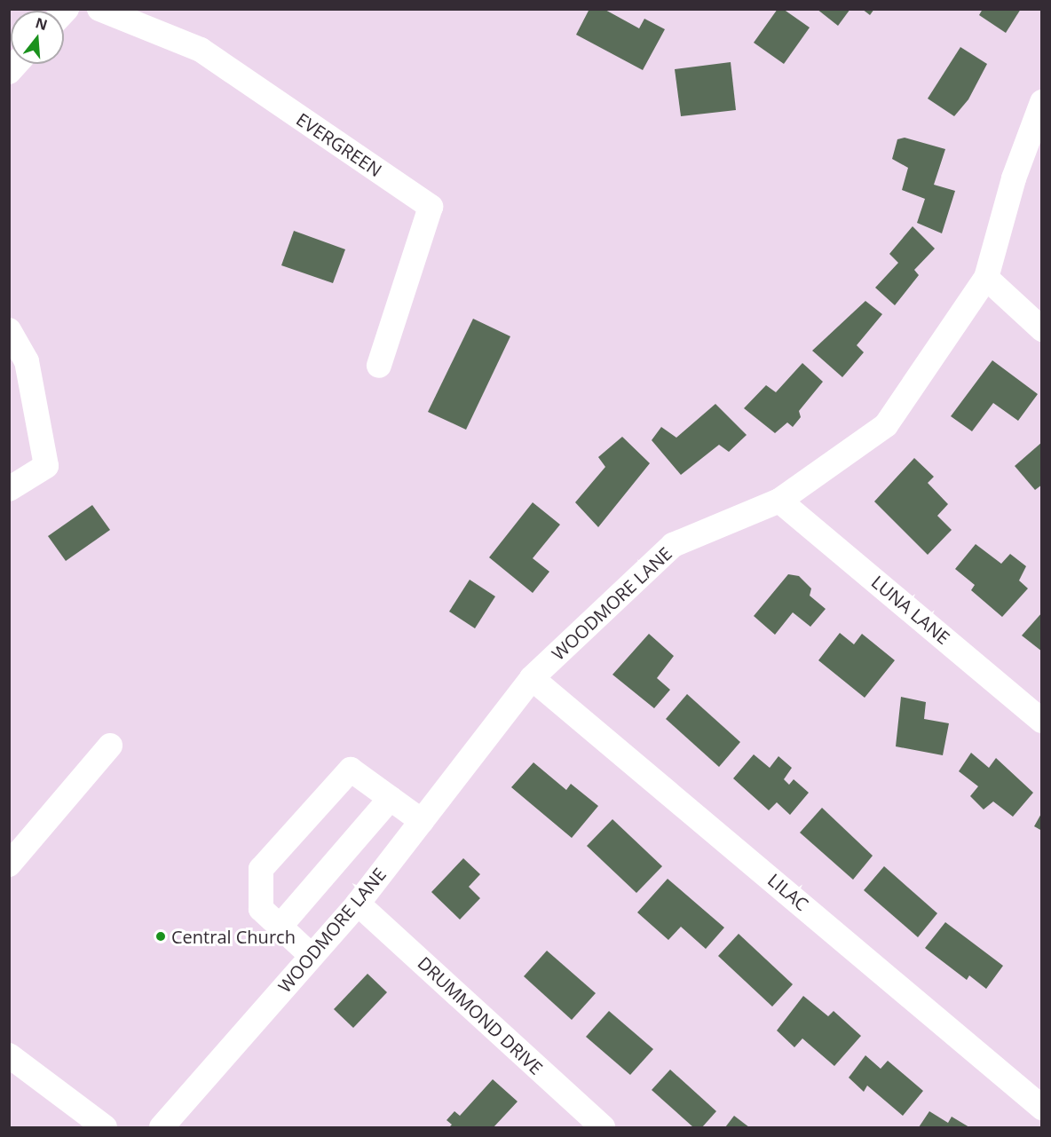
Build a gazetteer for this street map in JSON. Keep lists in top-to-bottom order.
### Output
{
  "streets": {
    "street": [
      "EVERGREEN",
      "WOODMORE LANE",
      "LUNA LANE",
      "LILAC",
      "DRUMMOND DRIVE"
    ]
  },
  "crossings": [
    ["WOODMORE LANE", "LUNA LANE"],
    ["WOODMORE LANE", "LILAC"],
    ["WOODMORE LANE", "DRUMMOND DRIVE"]
  ],
  "places": ["Central Church"],
  "north": "top"
}
